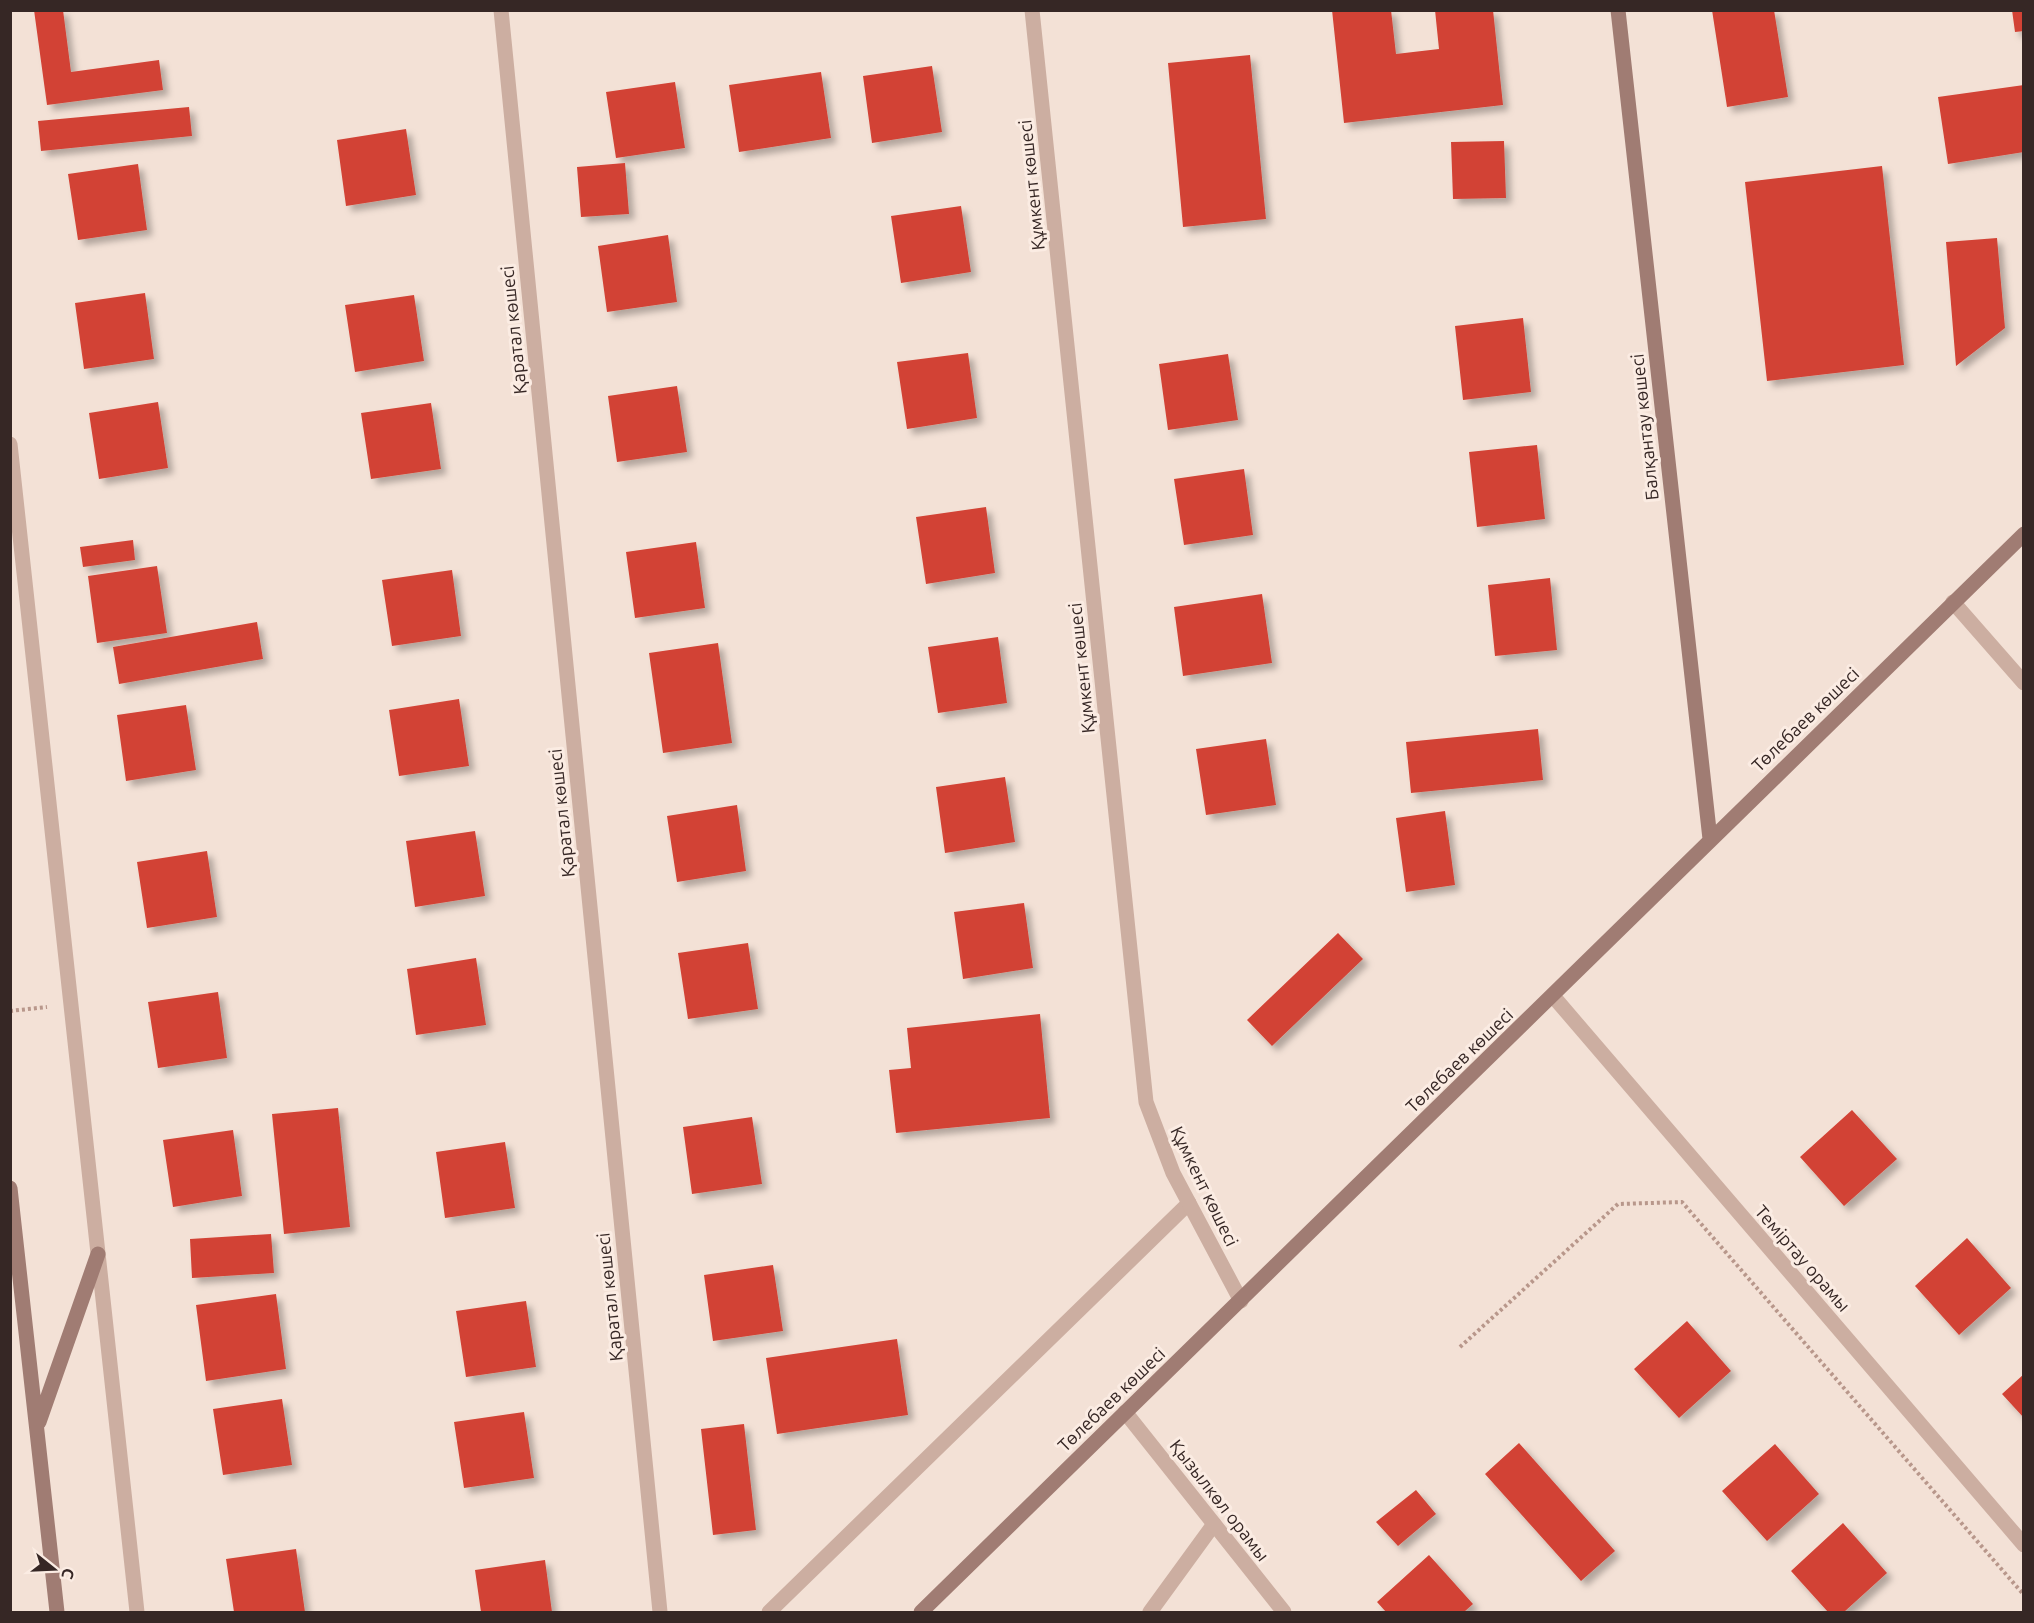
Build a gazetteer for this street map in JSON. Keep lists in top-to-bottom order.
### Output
{
  "streets": {
    "street": [
      "Құмкент көшесі",
      "Қаратал көшесі",
      "Балқантау көшесі",
      "Төлебаев көшесі",
      "Теміртау орамы",
      "Қызылкөл орамы"
    ]
  },
  "crossings": [
    ["Құмкент көшесі", "Төлебаев көшесі"],
    ["Балқантау көшесі", "Төлебаев көшесі"],
    ["Төлебаев көшесі", "Теміртау орамы"],
    ["Төлебаев көшесі", "Қызылкөл орамы"]
  ],
  "north": "right"
}
